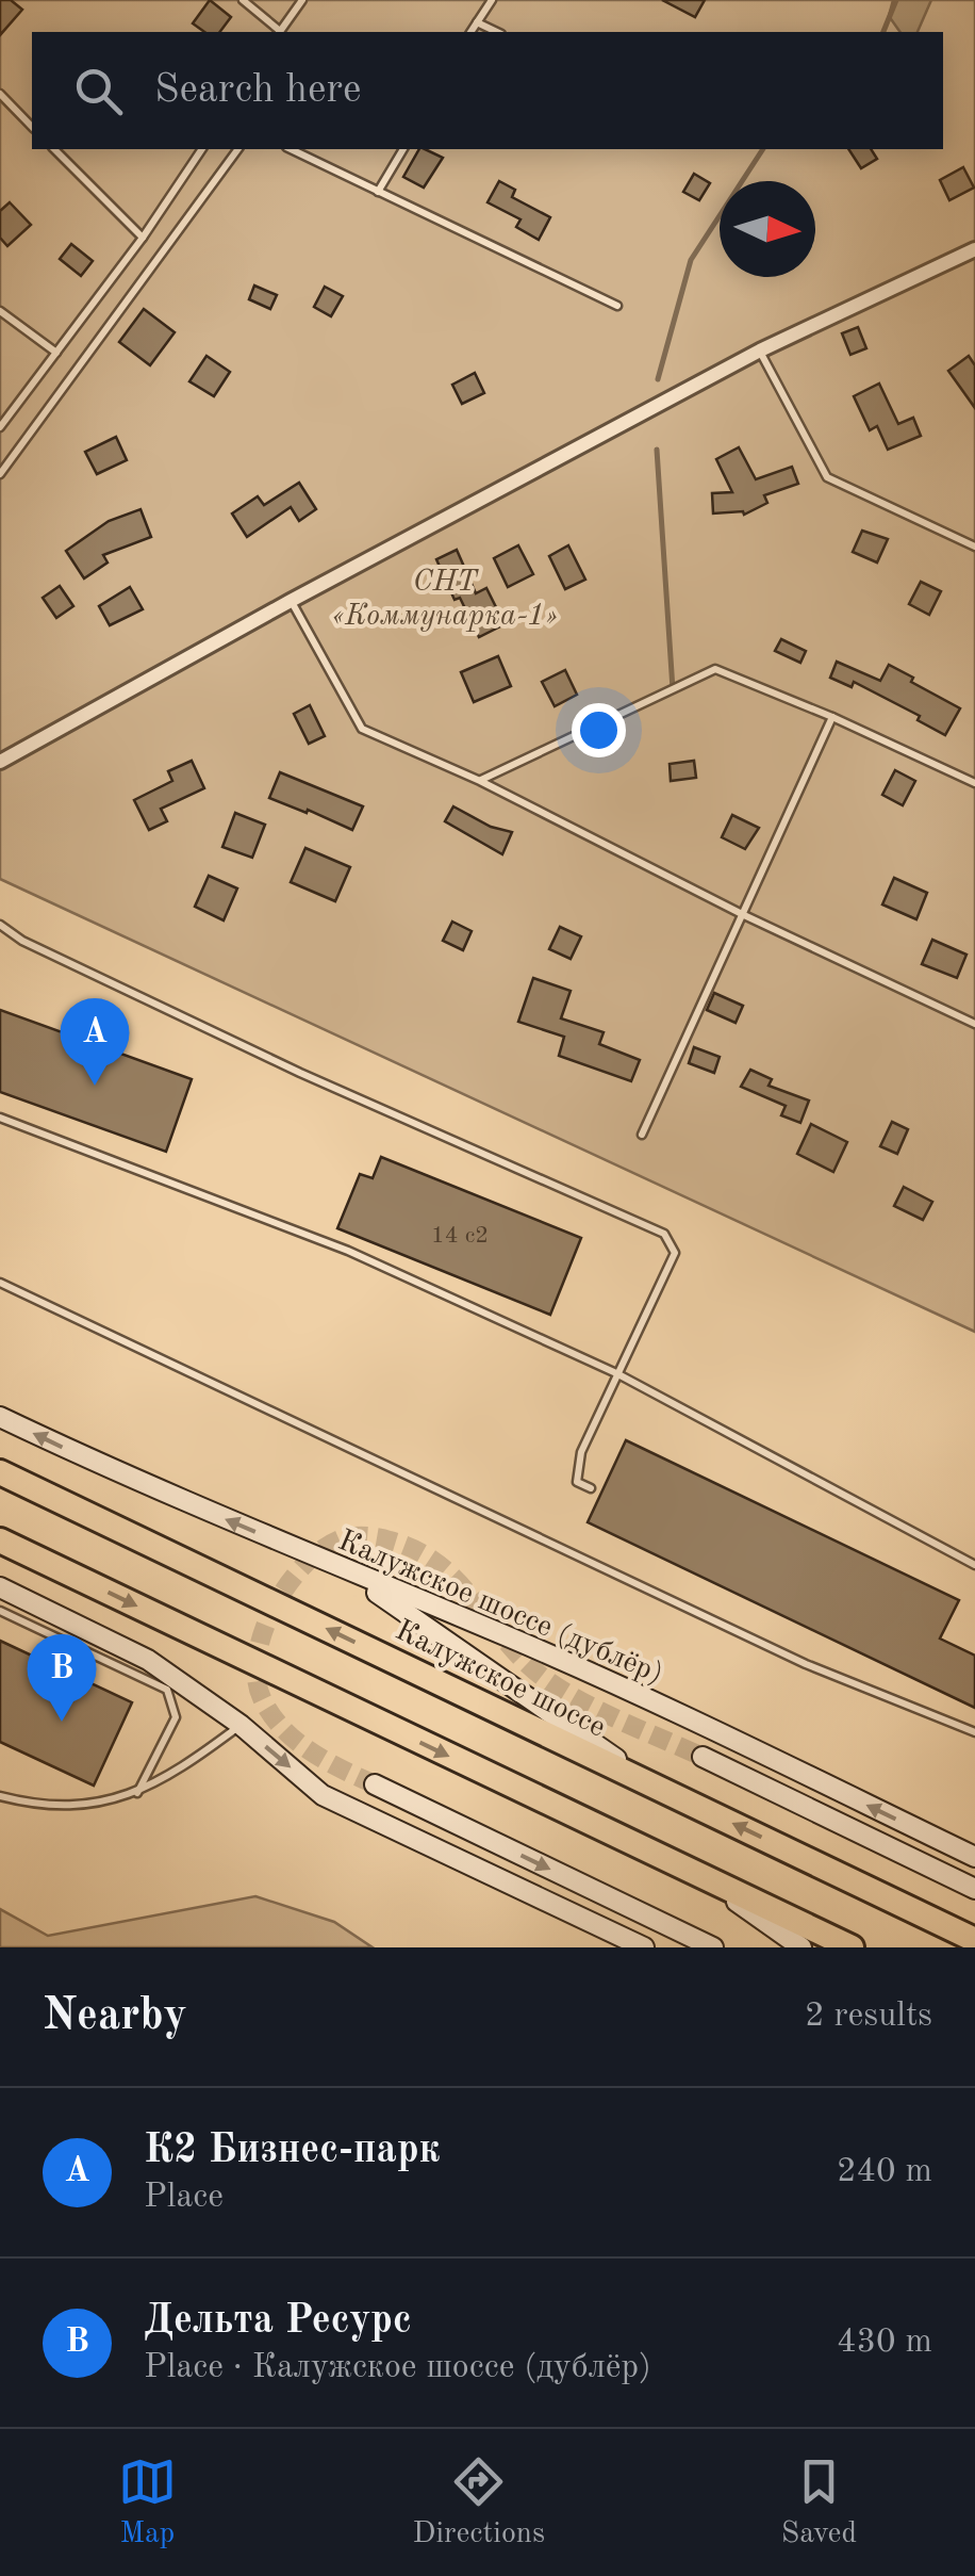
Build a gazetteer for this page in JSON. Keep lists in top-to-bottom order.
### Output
{
  "streets": {
    "highway": ["Калужское шоссе"],
    "main road": ["Калужское шоссе (дублёр)"]
  },
  "parks": ["СНТ «Коммунарка-1»"],
  "house_numbers": ["14 с2"],
  "north": "right",
  "page": {
    "search": "Search here",
    "pins": ["A", "B"],
    "heading": ["Nearby", "2 results"],
    "list": [
      {
        "mark": "A",
        "name": "К2 Бизнес-парк",
        "note": "Place",
        "value": "240 m"
      },
      {
        "mark": "B",
        "name": "Дельта Ресурс",
        "note": "Place · Калужское шоссе (дублёр)",
        "value": "430 m"
      }
    ],
    "nav": ["Map", "Directions", "Saved"]
  }
}
